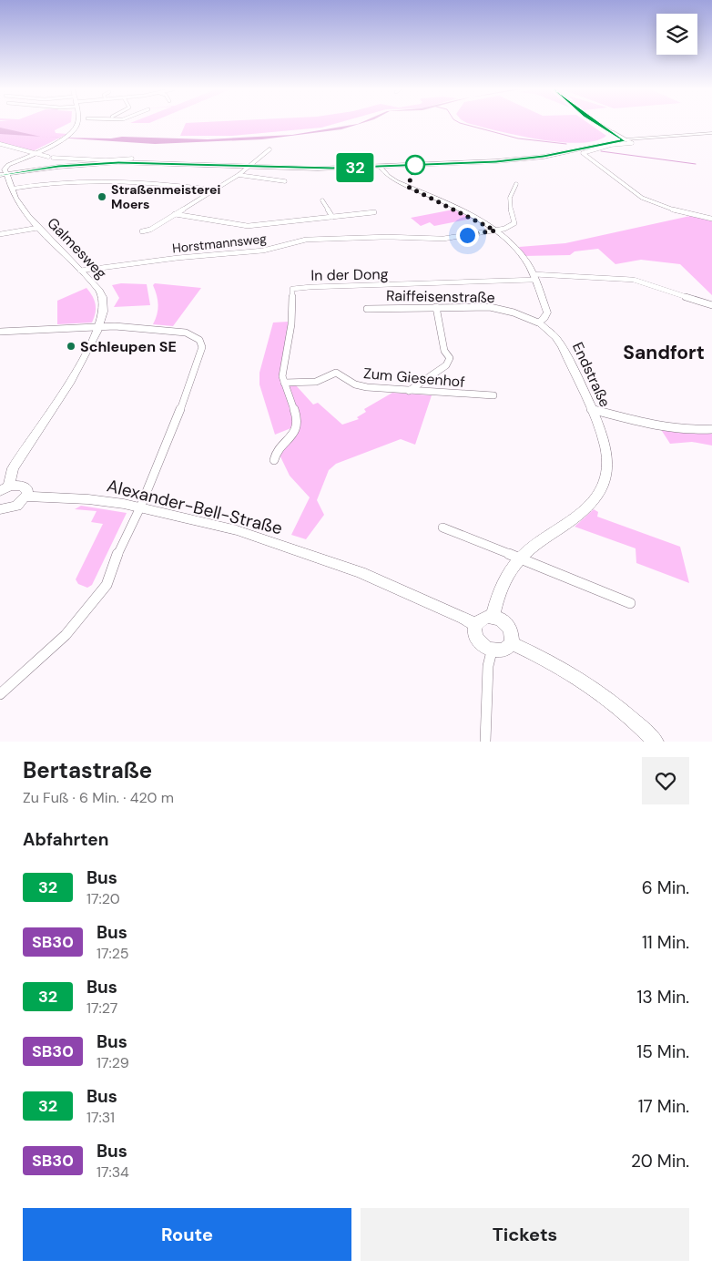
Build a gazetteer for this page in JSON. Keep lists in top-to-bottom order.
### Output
{
  "streets": {
    "street": [
      "Horstmannsweg",
      "Galmesweg",
      "In der Dong",
      "Raiffeisenstraße",
      "Endstraße",
      "Zum Giesenhof",
      "Alexander-Bell-Straße"
    ]
  },
  "crossings": [
    ["Horstmannsweg", "Galmesweg"],
    ["In der Dong", "Zum Giesenhof"],
    ["Raiffeisenstraße", "Endstraße"],
    ["Endstraße", "Alexander-Bell-Straße"]
  ],
  "districts": ["Sandfort"],
  "places": ["Straßenmeisterei Moers", "Schleupen SE"],
  "lines": ["bus line 32"],
  "page": {
    "on_map": "32",
    "heading": [
      ["Bertastraße", "Zu Fuß · 6 Min. · 420 m"],
      "Abfahrten"
    ],
    "list": [
      {
        "mark": "32",
        "name": "Bus",
        "note": "17:20",
        "value": "6 Min."
      },
      {
        "mark": "SB30",
        "name": "Bus",
        "note": "17:25",
        "value": "11 Min."
      },
      {
        "mark": "32",
        "name": "Bus",
        "note": "17:27",
        "value": "13 Min."
      },
      {
        "mark": "SB30",
        "name": "Bus",
        "note": "17:29",
        "value": "15 Min."
      },
      {
        "mark": "32",
        "name": "Bus",
        "note": "17:31",
        "value": "17 Min."
      },
      {
        "mark": "SB30",
        "name": "Bus",
        "note": "17:34",
        "value": "20 Min."
      }
    ],
    "buttons": ["Route", "Tickets"]
  }
}
